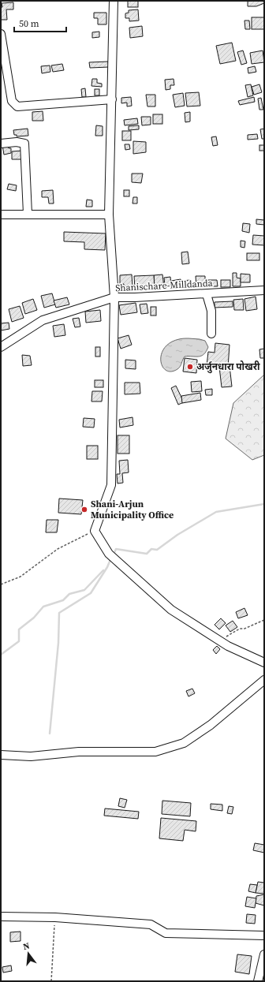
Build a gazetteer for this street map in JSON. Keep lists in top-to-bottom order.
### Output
{
  "streets": {
    "street": ["Shanischare-Milldanda"]
  },
  "places": ["अर्जुनधारा पोखरी", "Shani-Arjun Municipality Office"],
  "scale_bar": "50 m",
  "north": "top"
}
